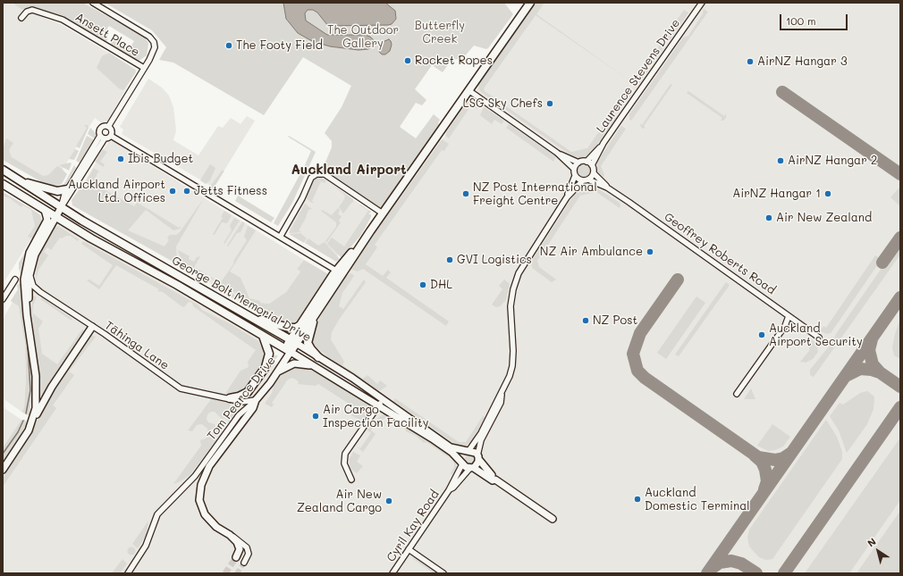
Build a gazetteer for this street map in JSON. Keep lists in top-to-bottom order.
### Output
{
  "streets": {
    "main road": ["George Bolt Memorial Drive", "Tom Pearce Drive"],
    "street": [
      "Ansett Place",
      "Laurence Stevens Drive",
      "Geoffrey Roberts Road",
      "Tāhinga Lane",
      "Cyril Kay Road"
    ]
  },
  "crossings": [
    ["Laurence Stevens Drive", "Geoffrey Roberts Road"],
    ["George Bolt Memorial Drive", "Tom Pearce Drive"],
    ["George Bolt Memorial Drive", "Cyril Kay Road"],
    ["Tāhinga Lane", "Tom Pearce Drive"]
  ],
  "districts": ["Auckland Airport"],
  "parks": ["Butterfly Creek", "The Outdoor Gallery"],
  "places": [
    "The Footy Field",
    "Rocket Ropes",
    "AirNZ Hangar 3",
    "LSG Sky Chefs",
    "Ibis Budget",
    "AirNZ Hangar 2",
    "Auckland Airport Ltd. Offices",
    "Jetts Fitness",
    "NZ Post International Freight Centre",
    "AirNZ Hangar 1",
    "Air New Zealand",
    "NZ Air Ambulance",
    "GVI Logistics",
    "DHL",
    "NZ Post",
    "Auckland Airport Security",
    "Air Cargo Inspection Facility",
    "Auckland Domestic Terminal",
    "Air New Zealand Cargo"
  ],
  "scale_bar": "100 m",
  "north": "top left"
}
